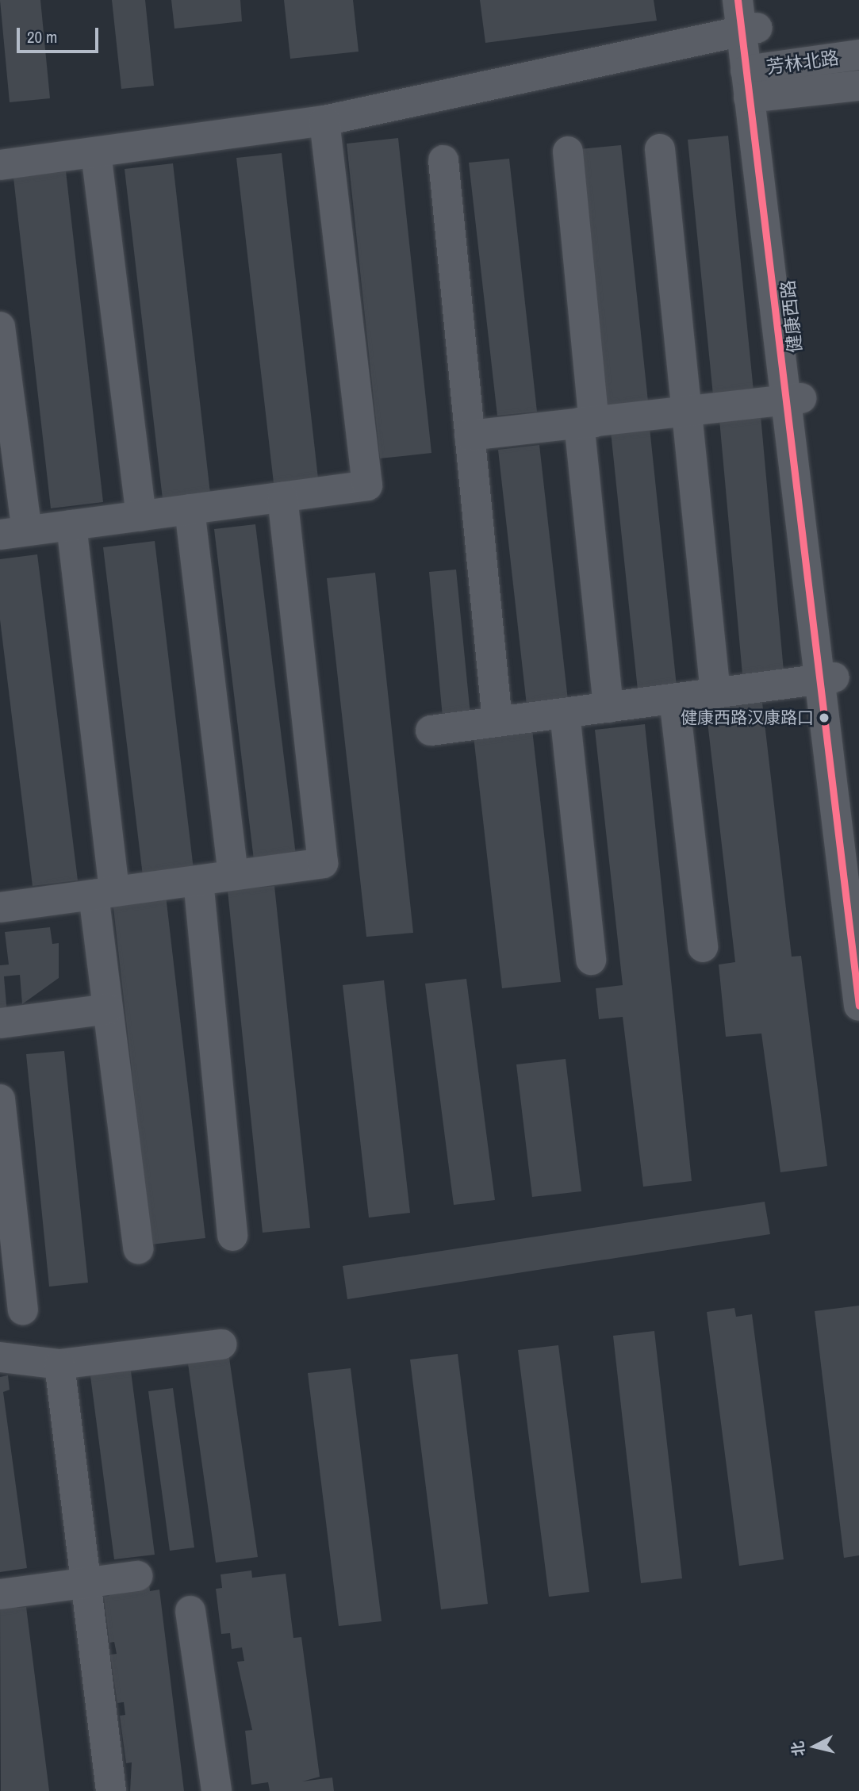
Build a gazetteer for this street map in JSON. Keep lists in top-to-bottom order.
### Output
{
  "streets": {
    "street": ["芳林北路", "健康西路"]
  },
  "crossings": [
    ["芳林北路", "健康西路"]
  ],
  "places": ["健康西路汉康路口"],
  "scale_bar": "20 m",
  "north": "left"
}
